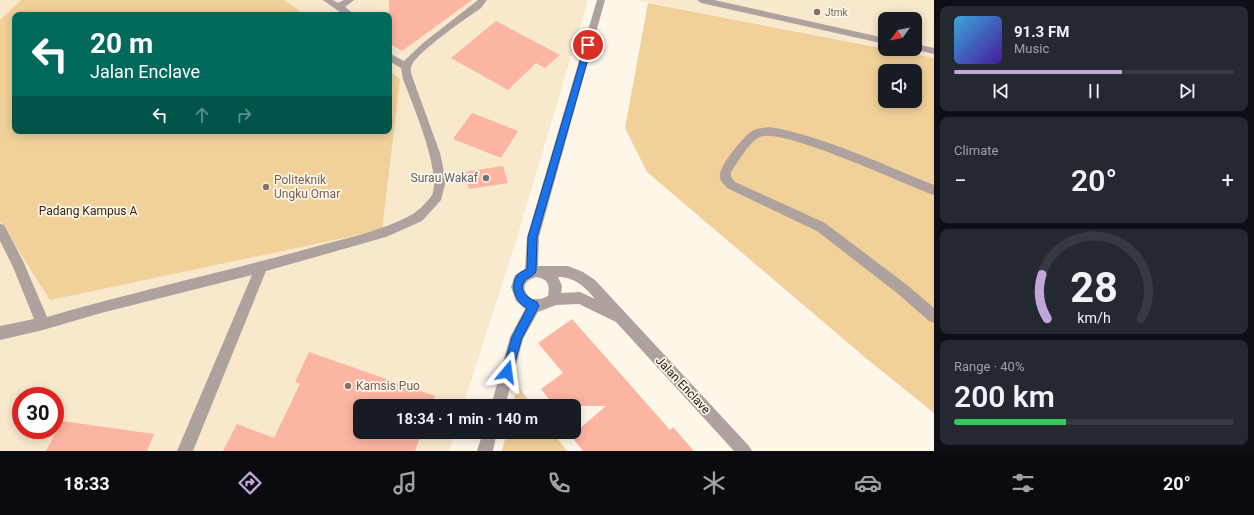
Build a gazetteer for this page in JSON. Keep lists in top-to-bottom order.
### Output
{
  "streets": {
    "street": ["Jalan Enclave"]
  },
  "parks": ["Padang Kampus A"],
  "places": [
    "Jtmk",
    "Surau Wakaf",
    "Politeknik Ungku Omar",
    "Kamsis Puo"
  ],
  "north": "bottom left",
  "page": {
    "turn": ["20 m", "Jalan Enclave"],
    "song": ["91.3 FM", "Music"],
    "tile": [
      "Climate",
      ["Range · 40%", "200 km"]
    ],
    "heat": ["−", "20°", "+"],
    "limit": "30",
    "trip": "18:34 · 1 min · 140 m",
    "tabs": ["18:33", "20°"],
    "gauge": ["28", "km/h"]
  }
}
